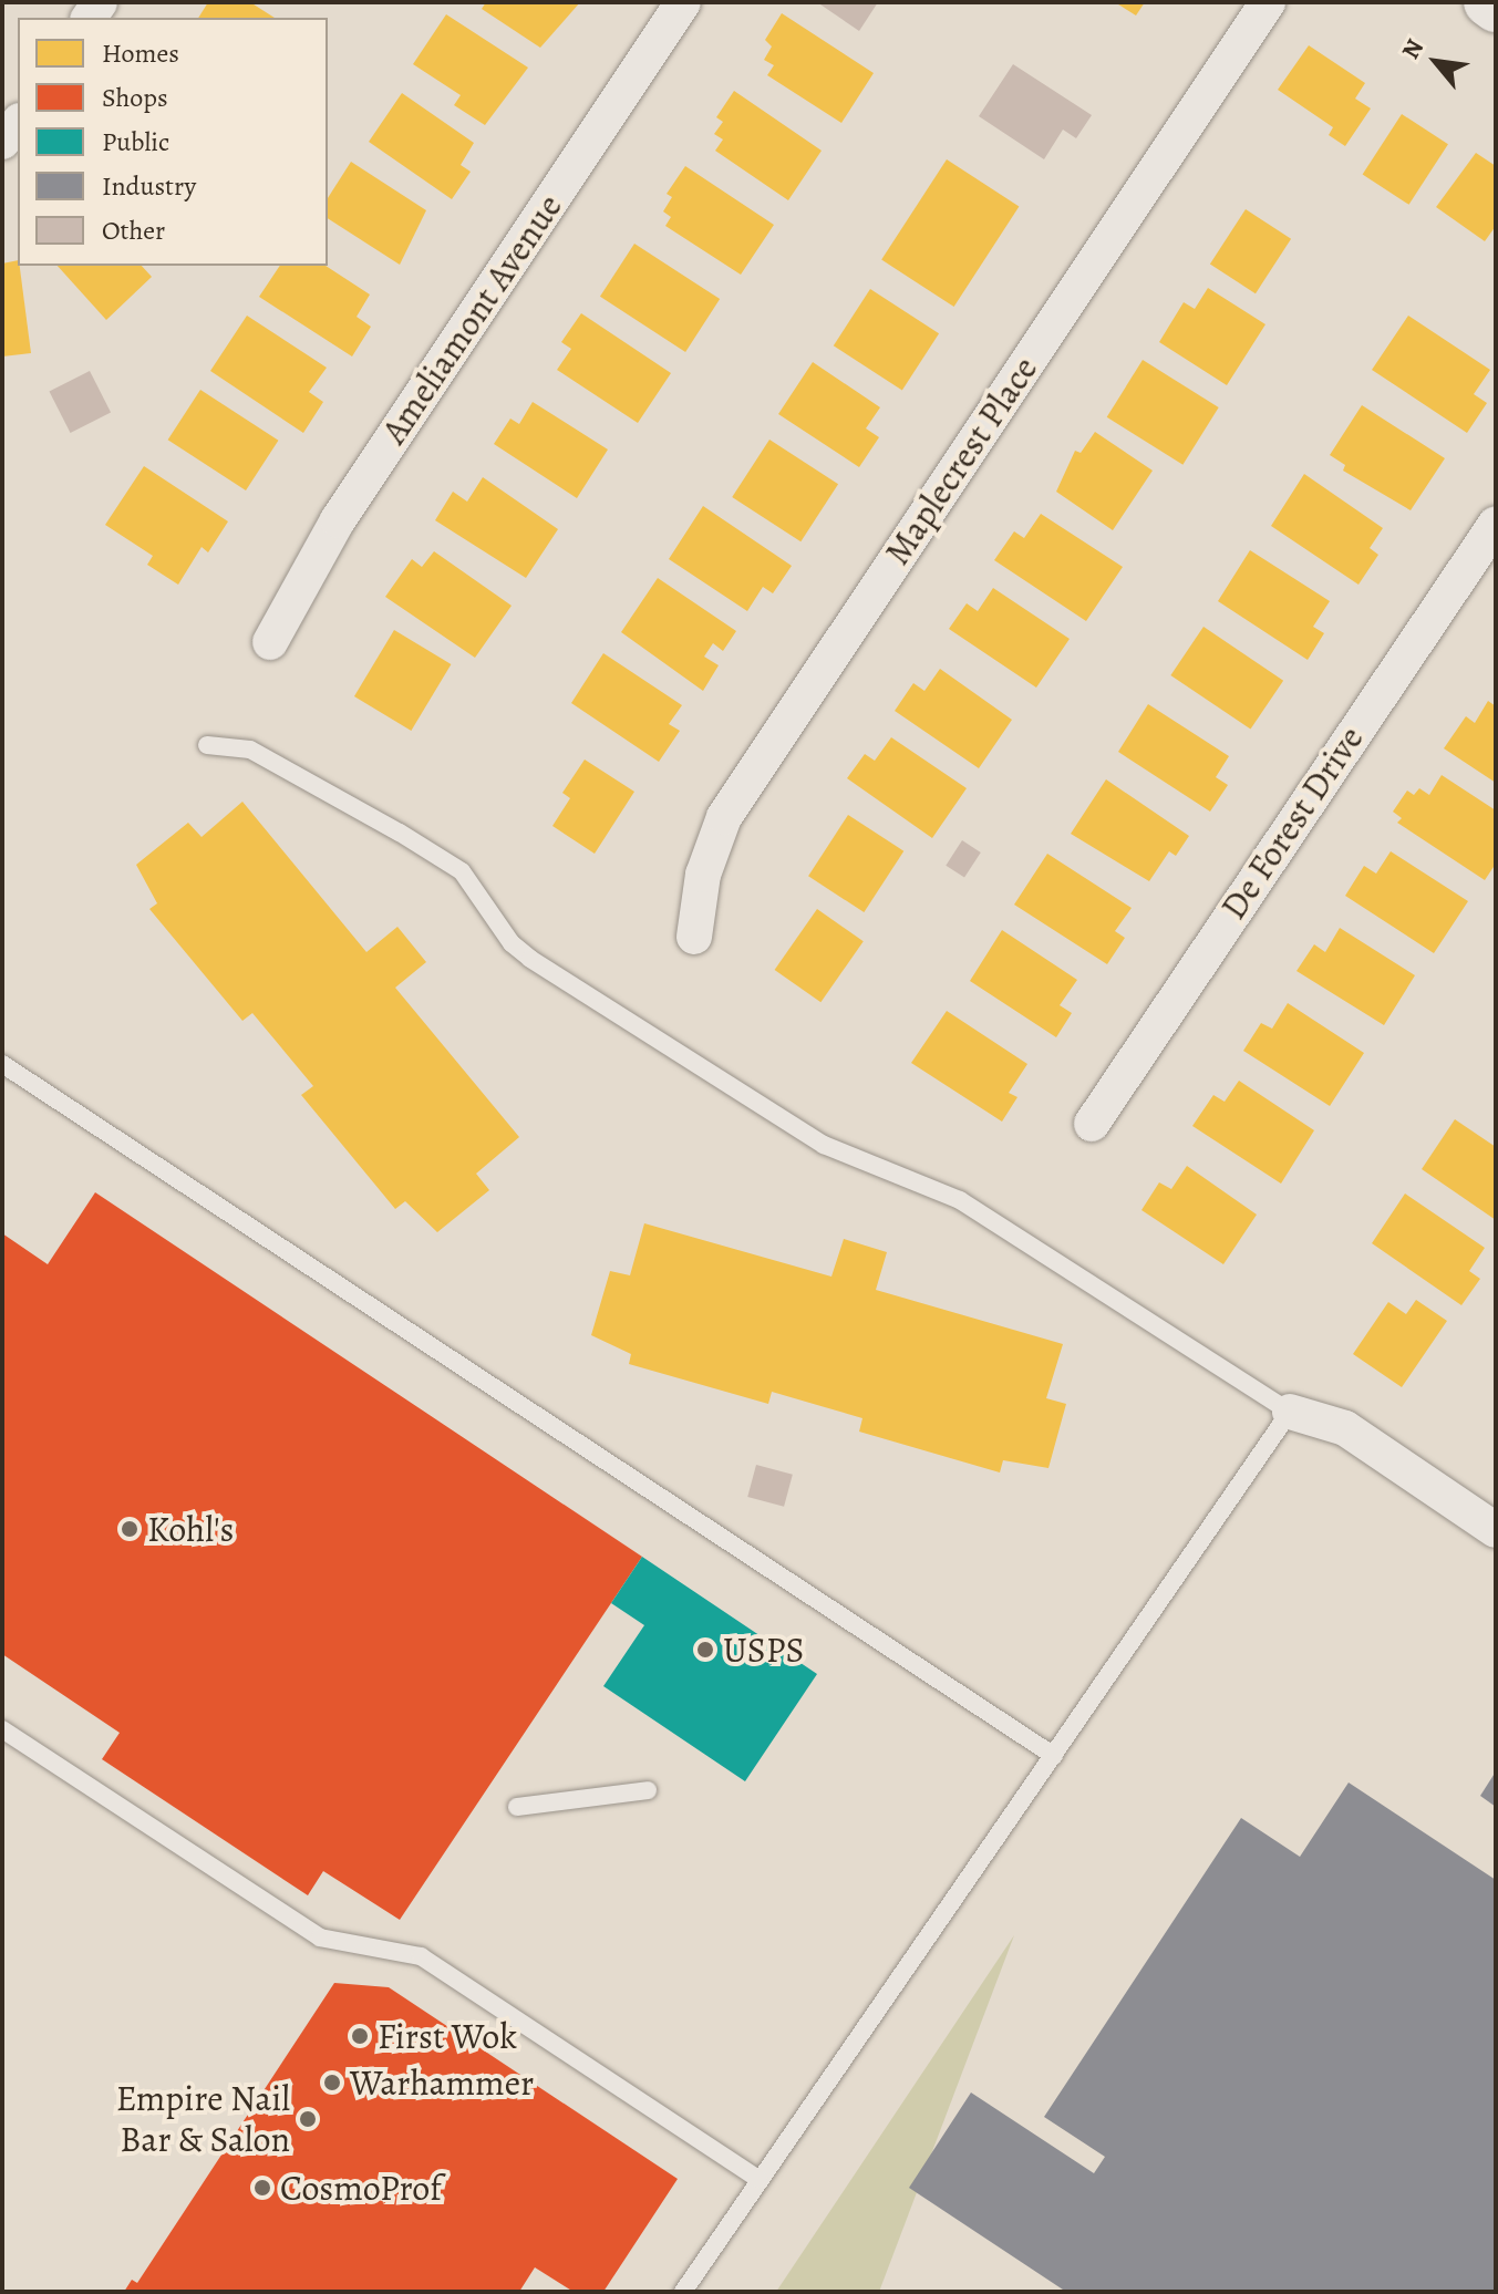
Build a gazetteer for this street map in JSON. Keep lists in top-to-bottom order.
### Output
{
  "streets": {
    "street": ["Ameliamont Avenue", "Maplecrest Place", "De Forest Drive"]
  },
  "places": [
    "Kohl's",
    "USPS",
    "First Wok",
    "Warhammer",
    "Empire Nail Bar & Salon",
    "CosmoProf"
  ],
  "legend": [
    "Homes",
    "Shops",
    "Public",
    "Industry",
    "Other"
  ],
  "north": "top left"
}
